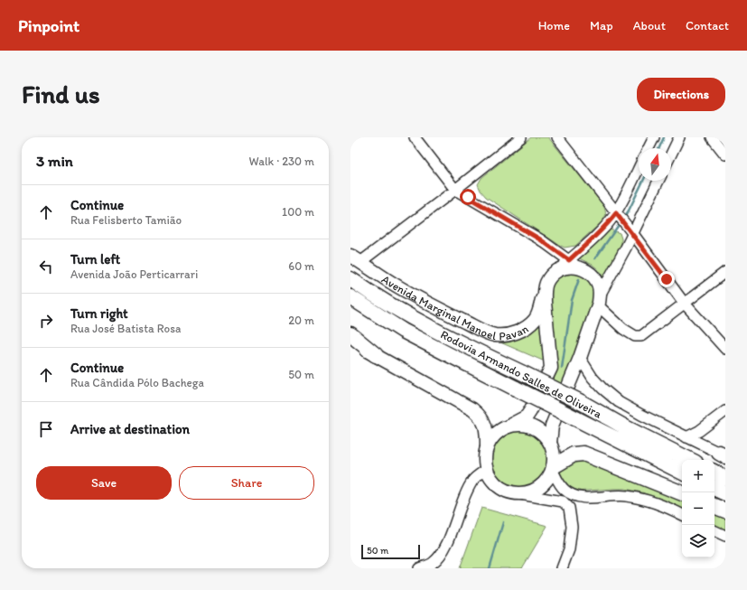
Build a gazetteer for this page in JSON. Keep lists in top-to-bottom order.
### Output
{
  "streets": {
    "highway": ["Rodovia Armando Salles de Oliveira"],
    "main road": ["Avenida Marginal Manoel Pavan"]
  },
  "scale_bar": "50 m",
  "north": "top",
  "page": {
    "header": "Pinpoint",
    "nav": [
      "Home",
      "Map",
      "About",
      "Contact"
    ],
    "buttons": [
      "Directions",
      ["Save", "Share"]
    ],
    "title": "Find us",
    "heading": ["3 min", "Walk · 230 m"],
    "list": [
      ["Continue", "Rua Felisberto Tamião", "100 m"],
      ["Turn left", "Avenida João Perticarrari", "60 m"],
      ["Turn right", "Rua José Batista Rosa", "20 m"],
      ["Continue", "Rua Cândida Pólo Bachega", "50 m"],
      "Arrive at destination"
    ],
    "map_buttons": ["+", "−"],
    "scale": "50 m"
  }
}
